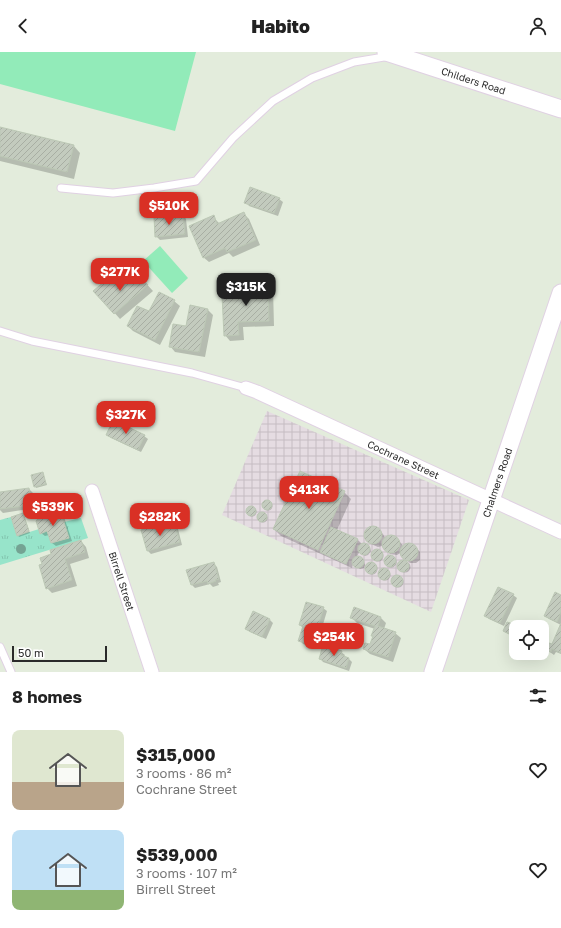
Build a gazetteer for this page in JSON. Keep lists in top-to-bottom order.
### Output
{
  "streets": {
    "street": [
      "Childers Road",
      "Cochrane Street",
      "Chalmers Road",
      "Birrell Street"
    ]
  },
  "crossings": [
    ["Cochrane Street", "Chalmers Road"]
  ],
  "scale_bar": "50 m",
  "page": {
    "header": "Habito",
    "price": [
      "$510K",
      "$277K",
      "$315K",
      "$327K",
      "$413K",
      "$539K",
      "$282K",
      "$254K"
    ],
    "scale": "50 m",
    "heading": "8 homes",
    "list": [
      {
        "name": "$315,000",
        "note": "3 rooms · 86 m² · Cochrane Street"
      },
      {
        "name": "$539,000",
        "note": "3 rooms · 107 m² · Birrell Street"
      }
    ]
  }
}
